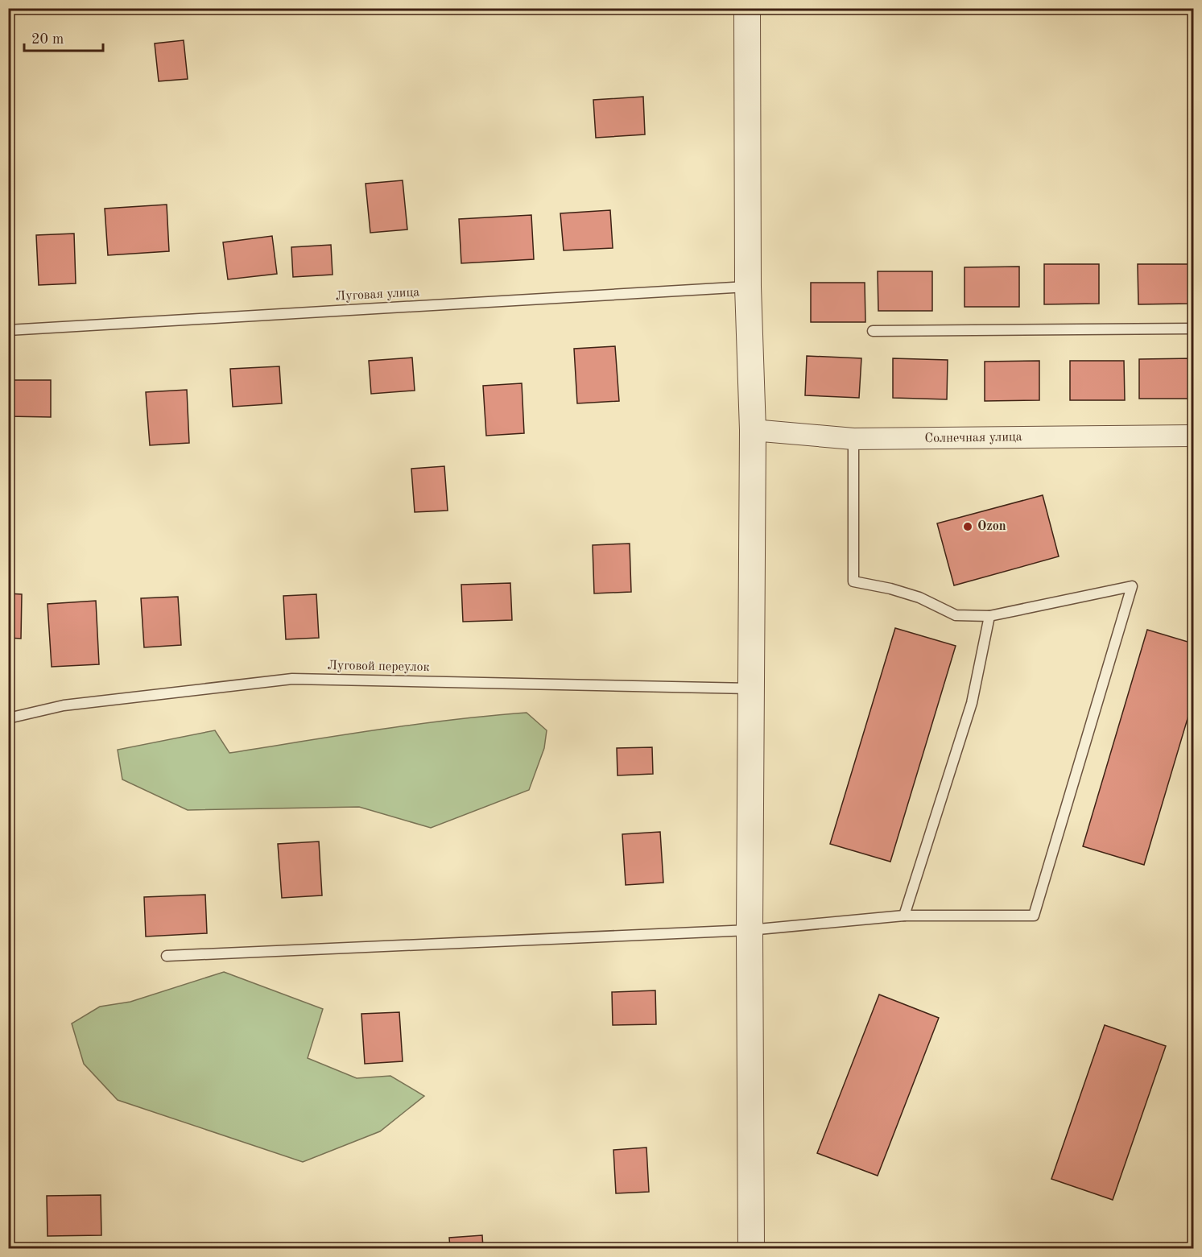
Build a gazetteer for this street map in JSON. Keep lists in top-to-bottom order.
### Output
{
  "streets": {
    "street": ["Солнечная улица"],
    "lane": ["Луговая улица", "Луговой переулок"]
  },
  "places": ["Ozon"],
  "scale_bar": "20 m"
}
